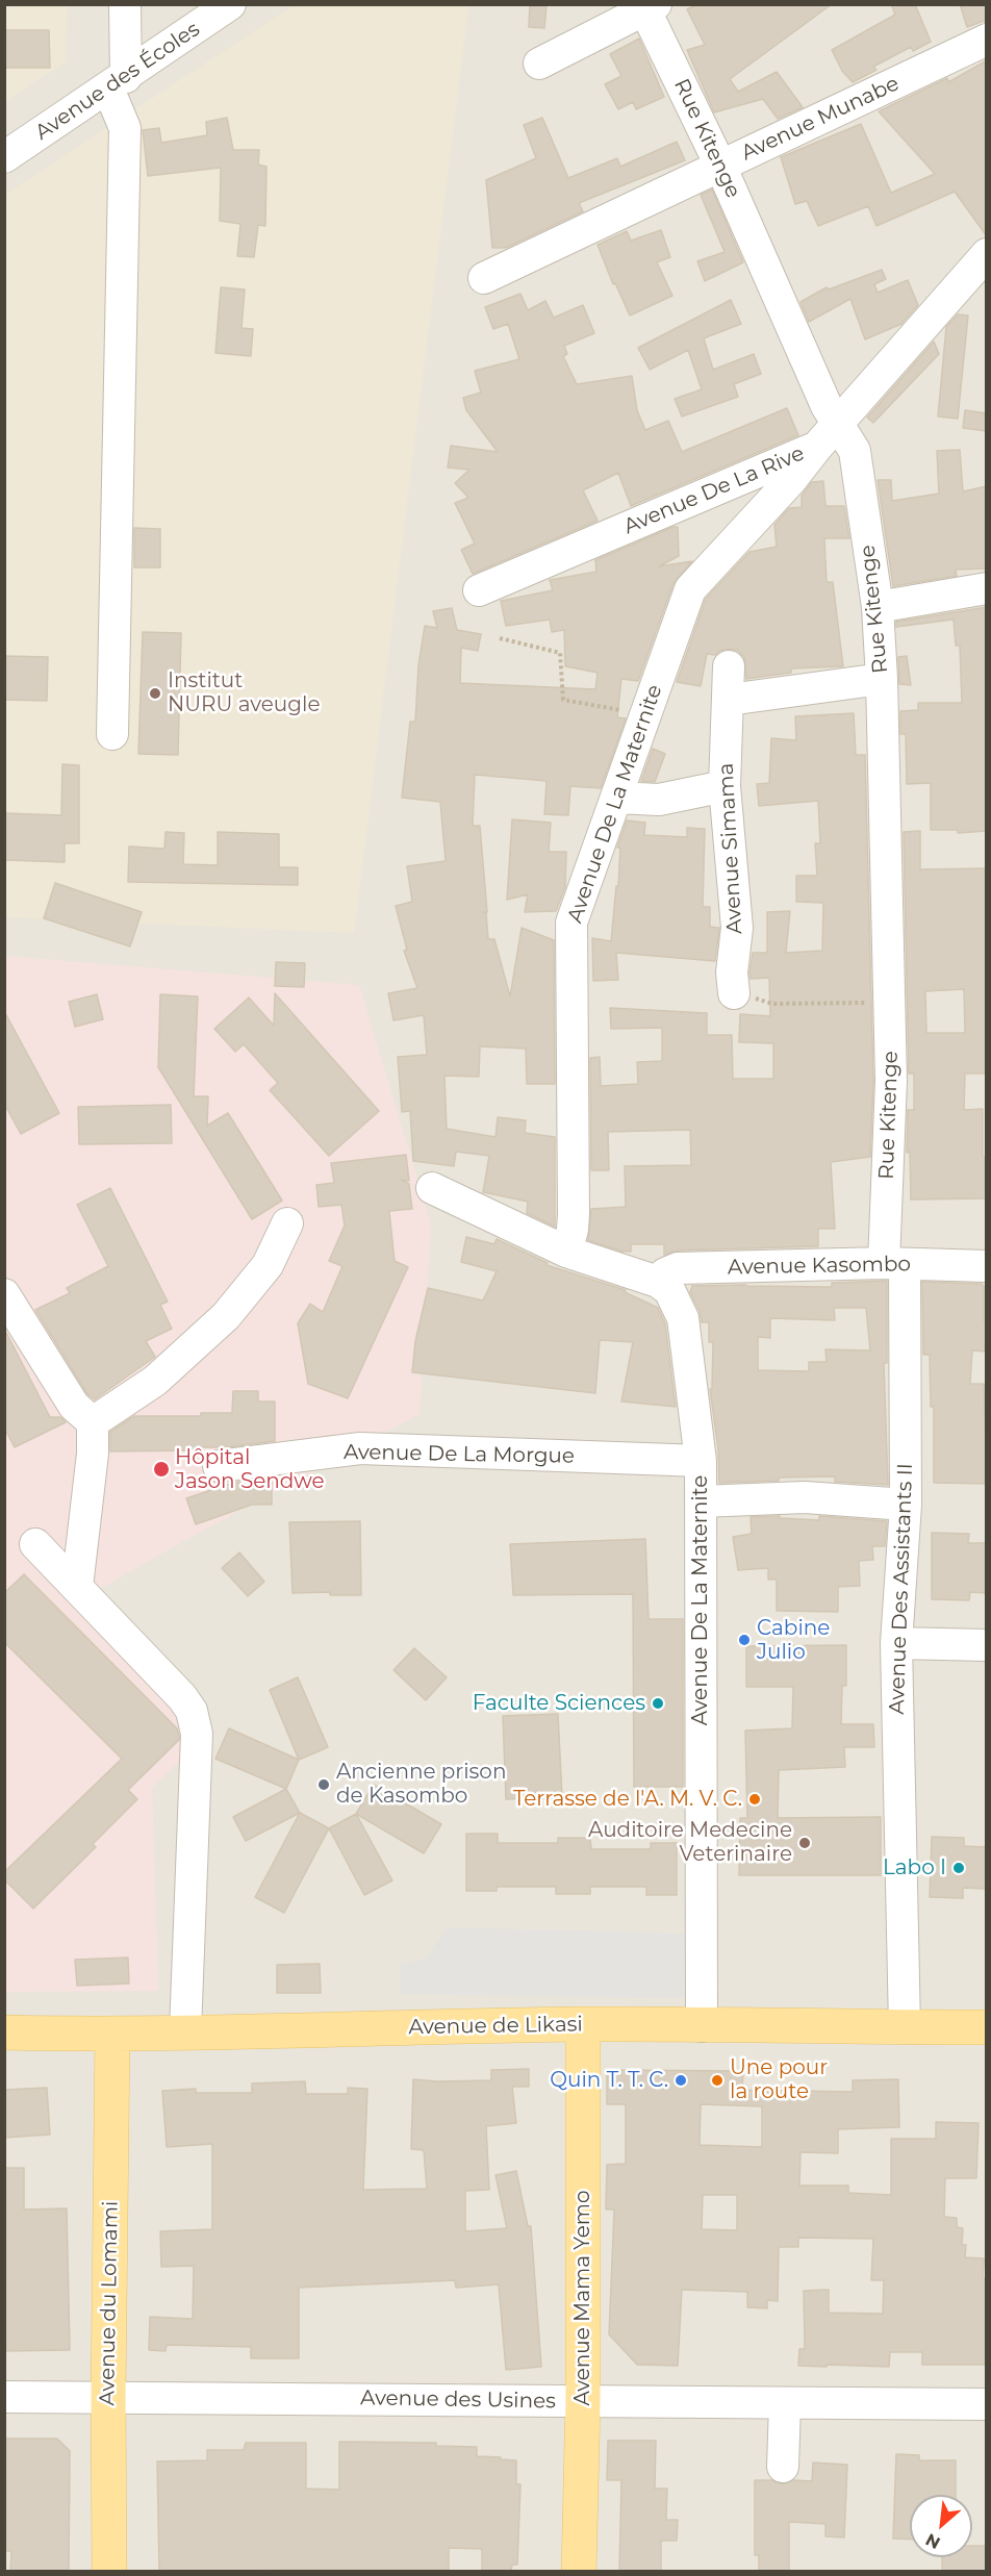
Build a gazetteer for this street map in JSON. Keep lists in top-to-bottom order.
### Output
{
  "streets": {
    "main road": ["Avenue de Likasi", "Avenue Mama Yemo", "Avenue du Lomami"],
    "street": [
      "Avenue des Écoles",
      "Avenue Munabe",
      "Rue Kitenge",
      "Avenue De La Rive",
      "Avenue De La Maternite",
      "Avenue Simama",
      "Avenue Kasombo",
      "Avenue De La Morgue",
      "Avenue Des Assistants II",
      "Avenue des Usines"
    ]
  },
  "crossings": [
    ["Avenue Munabe", "Rue Kitenge"],
    ["Rue Kitenge", "Avenue De La Rive"],
    ["Rue Kitenge", "Avenue Kasombo"],
    ["Rue Kitenge", "Avenue Des Assistants II"],
    ["Avenue De La Rive", "Avenue De La Maternite"],
    ["Avenue De La Maternite", "Avenue Kasombo"],
    ["Avenue De La Maternite", "Avenue De La Morgue"],
    ["Avenue De La Maternite", "Avenue de Likasi"],
    ["Avenue Kasombo", "Avenue Des Assistants II"],
    ["Avenue Des Assistants II", "Avenue de Likasi"],
    ["Avenue de Likasi", "Avenue Mama Yemo"],
    ["Avenue de Likasi", "Avenue du Lomami"],
    ["Avenue Mama Yemo", "Avenue des Usines"],
    ["Avenue du Lomami", "Avenue des Usines"]
  ],
  "places": [
    "Institut NURU aveugle",
    "Hôpital Jason Sendwe",
    "Cabine Julio",
    "Faculte Sciences",
    "Ancienne prison de Kasombo",
    "Terrasse de l'A. M. V. C.",
    "Auditoire Medecine Veterinaire",
    "Labo I",
    "Quin T. T. C.",
    "Une pour la route"
  ],
  "north": "bottom left"
}
